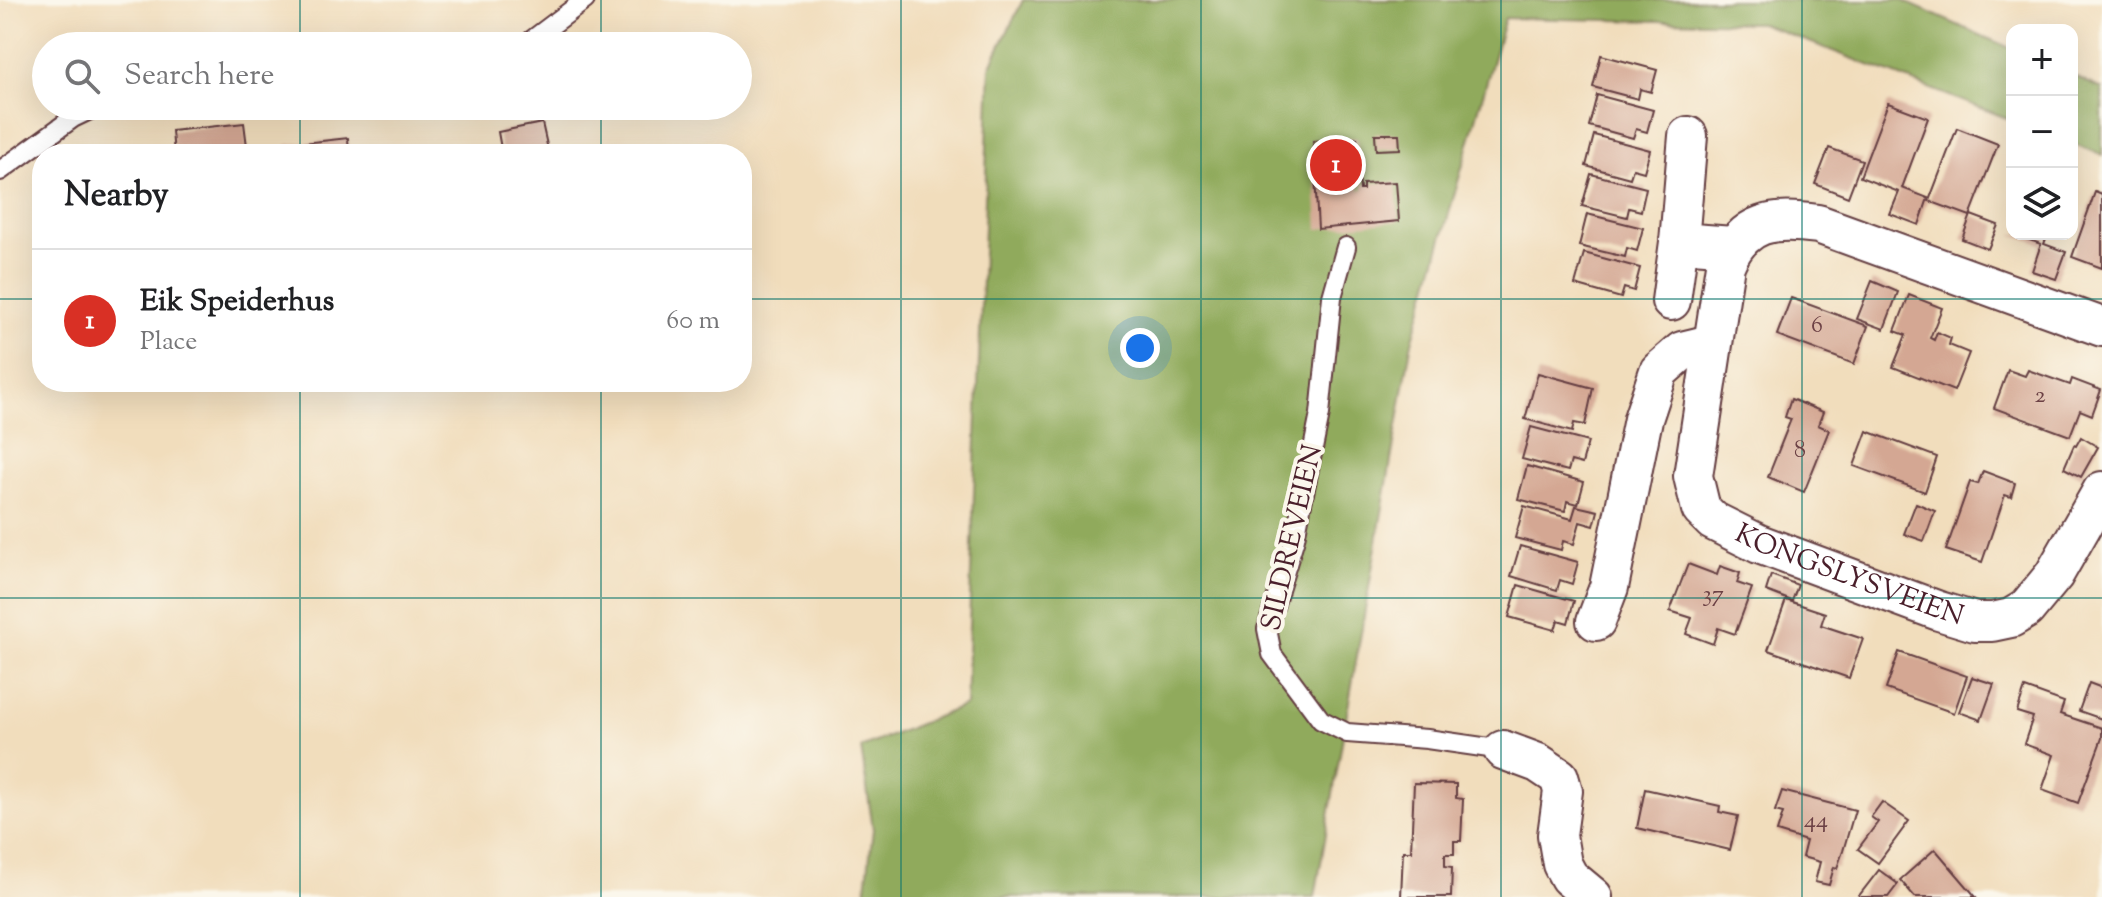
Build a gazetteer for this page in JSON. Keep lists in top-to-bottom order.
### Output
{
  "streets": {
    "street": ["SILDREVEIEN", "KONGSLYSVEIEN"]
  },
  "house_numbers": [
    "6",
    "2",
    "8",
    "37",
    "44"
  ],
  "page": {
    "map_buttons": ["+", "−"],
    "search": "Search here",
    "pins": "1",
    "heading": "Nearby",
    "list": [
      {
        "mark": "1",
        "name": "Eik Speiderhus",
        "note": "Place",
        "value": "60 m"
      }
    ]
  }
}
